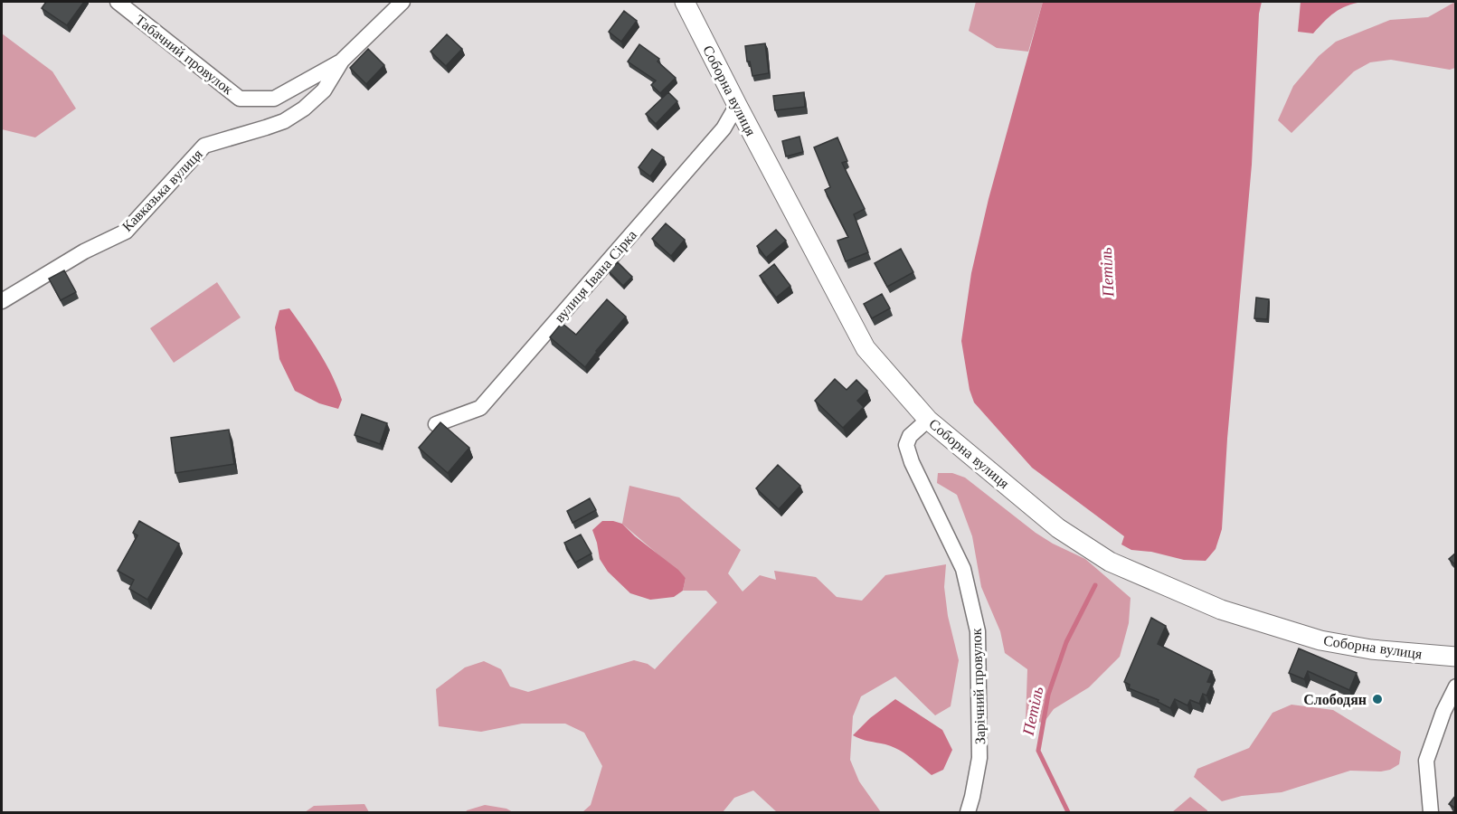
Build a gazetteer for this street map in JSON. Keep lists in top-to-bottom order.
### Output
{
  "streets": {
    "street": [
      "Табачний провулок",
      "Соборна вулиця",
      "Кавказька вулиця",
      "вулиця Івана Сірка",
      "Зарічний провулок"
    ]
  },
  "crossings": [
    ["Табачний провулок", "Кавказька вулиця"],
    ["Соборна вулиця", "вулиця Івана Сірка"],
    ["Соборна вулиця", "Зарічний провулок"]
  ],
  "water": ["Петіль"],
  "places": ["Слободян"]
}
